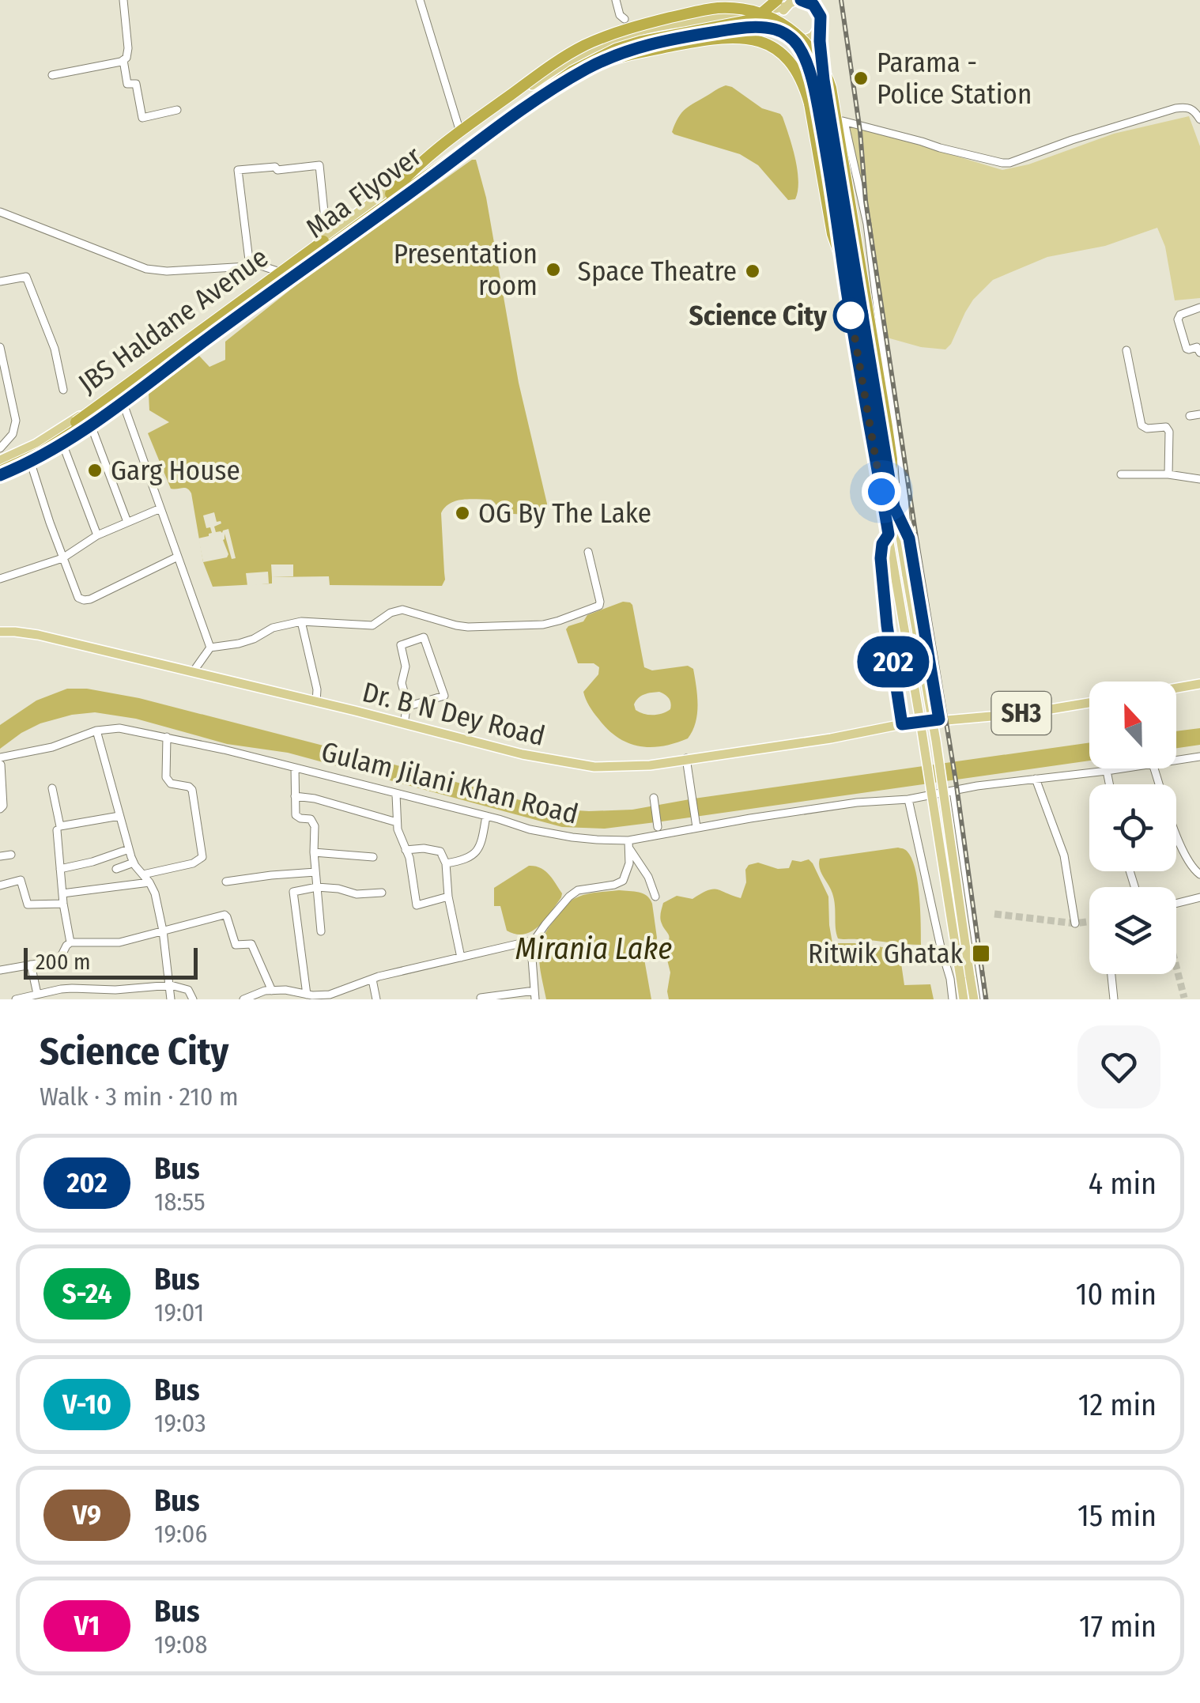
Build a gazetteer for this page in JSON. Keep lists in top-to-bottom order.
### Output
{
  "streets": {
    "highway": ["Maa Flyover"],
    "main road": ["JBS Haldane Avenue", "SH3", "Dr. B N Dey Road"],
    "street": ["Gulam Jilani Khan Road"]
  },
  "crossings": [
    ["Maa Flyover", "JBS Haldane Avenue"],
    ["SH3", "Dr. B N Dey Road"]
  ],
  "water": ["Mirania Lake"],
  "places": {
    "other": [
      "Parama - Police Station",
      "Presentation room",
      "Space Theatre",
      "Science City",
      "Garg House",
      "OG By The Lake"
    ],
    "transit": ["Ritwik Ghatak"]
  },
  "lines": ["bus line 202"],
  "scale_bar": "200 m",
  "north": "top",
  "page": {
    "on_map": "202",
    "scale": "200 m",
    "heading": ["Science City", "Walk · 3 min · 210 m"],
    "list": [
      {
        "mark": "202",
        "name": "Bus",
        "note": "18:55",
        "value": "4 min"
      },
      {
        "mark": "S-24",
        "name": "Bus",
        "note": "19:01",
        "value": "10 min"
      },
      {
        "mark": "V-10",
        "name": "Bus",
        "note": "19:03",
        "value": "12 min"
      },
      {
        "mark": "V9",
        "name": "Bus",
        "note": "19:06",
        "value": "15 min"
      },
      {
        "mark": "V1",
        "name": "Bus",
        "note": "19:08",
        "value": "17 min"
      }
    ]
  }
}
